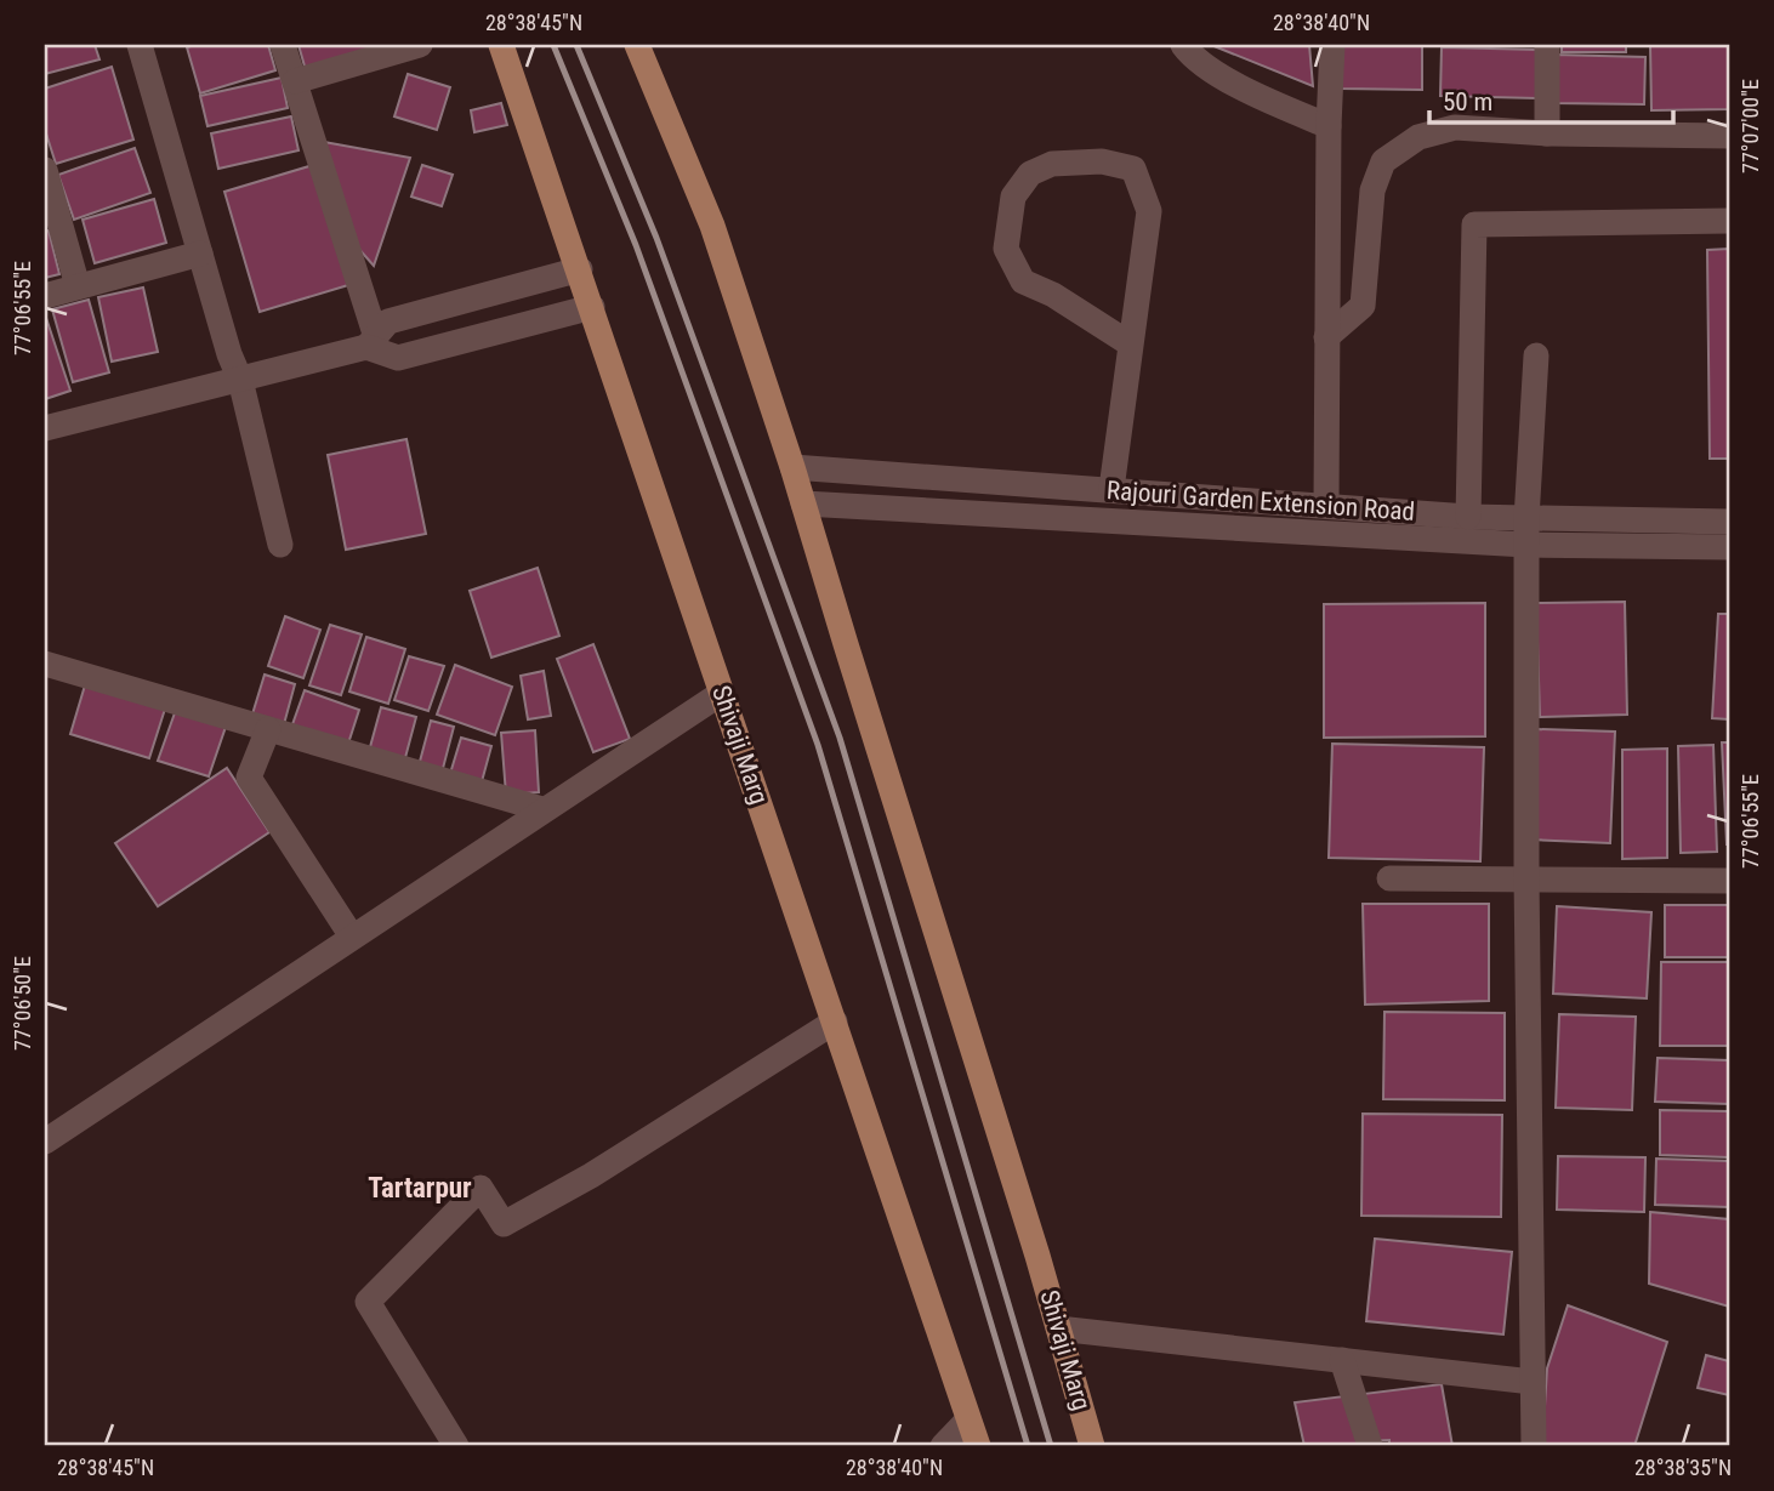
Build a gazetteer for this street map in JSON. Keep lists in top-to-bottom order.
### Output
{
  "streets": {
    "main road": ["Shivaji Marg"],
    "street": ["Rajouri Garden Extension Road"]
  },
  "crossings": [
    ["Rajouri Garden Extension Road", "Shivaji Marg"]
  ],
  "districts": ["Tartarpur"],
  "scale_bar": "50 m",
  "coordinates": [
    "28°38'45\"N",
    "28°38'40\"N",
    "77°07'00\"E",
    "77°06'55\"E",
    "77°06'50\"E",
    "28°38'35\"N"
  ]
}
